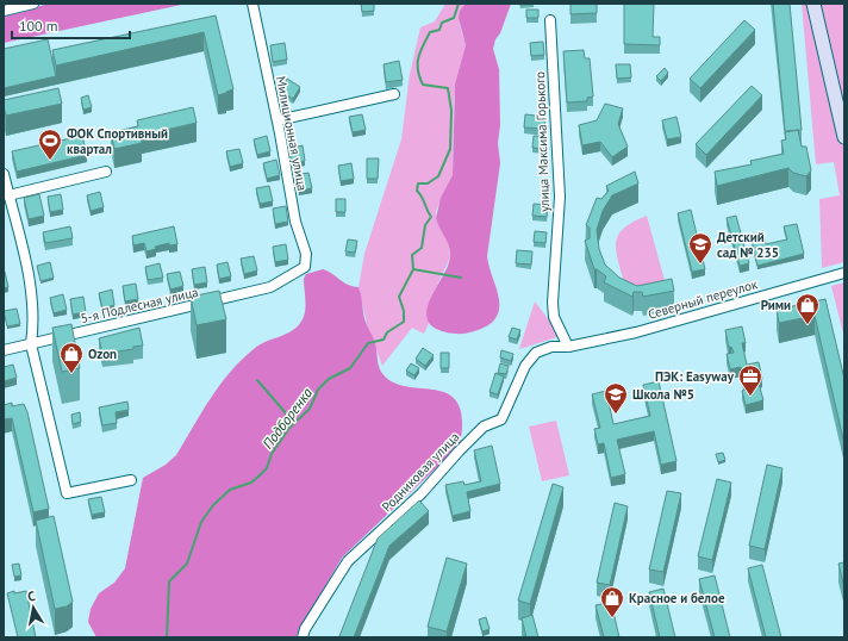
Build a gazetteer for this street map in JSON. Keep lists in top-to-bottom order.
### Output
{
  "streets": {
    "street": [
      "Милиционная улица",
      "улица Максима Горького",
      "Северный переулок",
      "5-я Подлесная улица",
      "Родниковая улица"
    ]
  },
  "crossings": [
    ["Милиционная улица", "5-я Подлесная улица"],
    ["улица Максима Горького", "Северный переулок"],
    ["улица Максима Горького", "Родниковая улица"],
    ["Северный переулок", "Родниковая улица"]
  ],
  "water": ["Подборенка"],
  "places": {
    "sports": ["ФОК Спортивный квартал"],
    "school or university": ["Детский сад № 235", "Школа №5"],
    "shop": ["Рими", "Ozon", "Красное и белое"],
    "office": ["ПЭК: Easyway"]
  },
  "scale_bar": "100 m",
  "north": "top"
}
